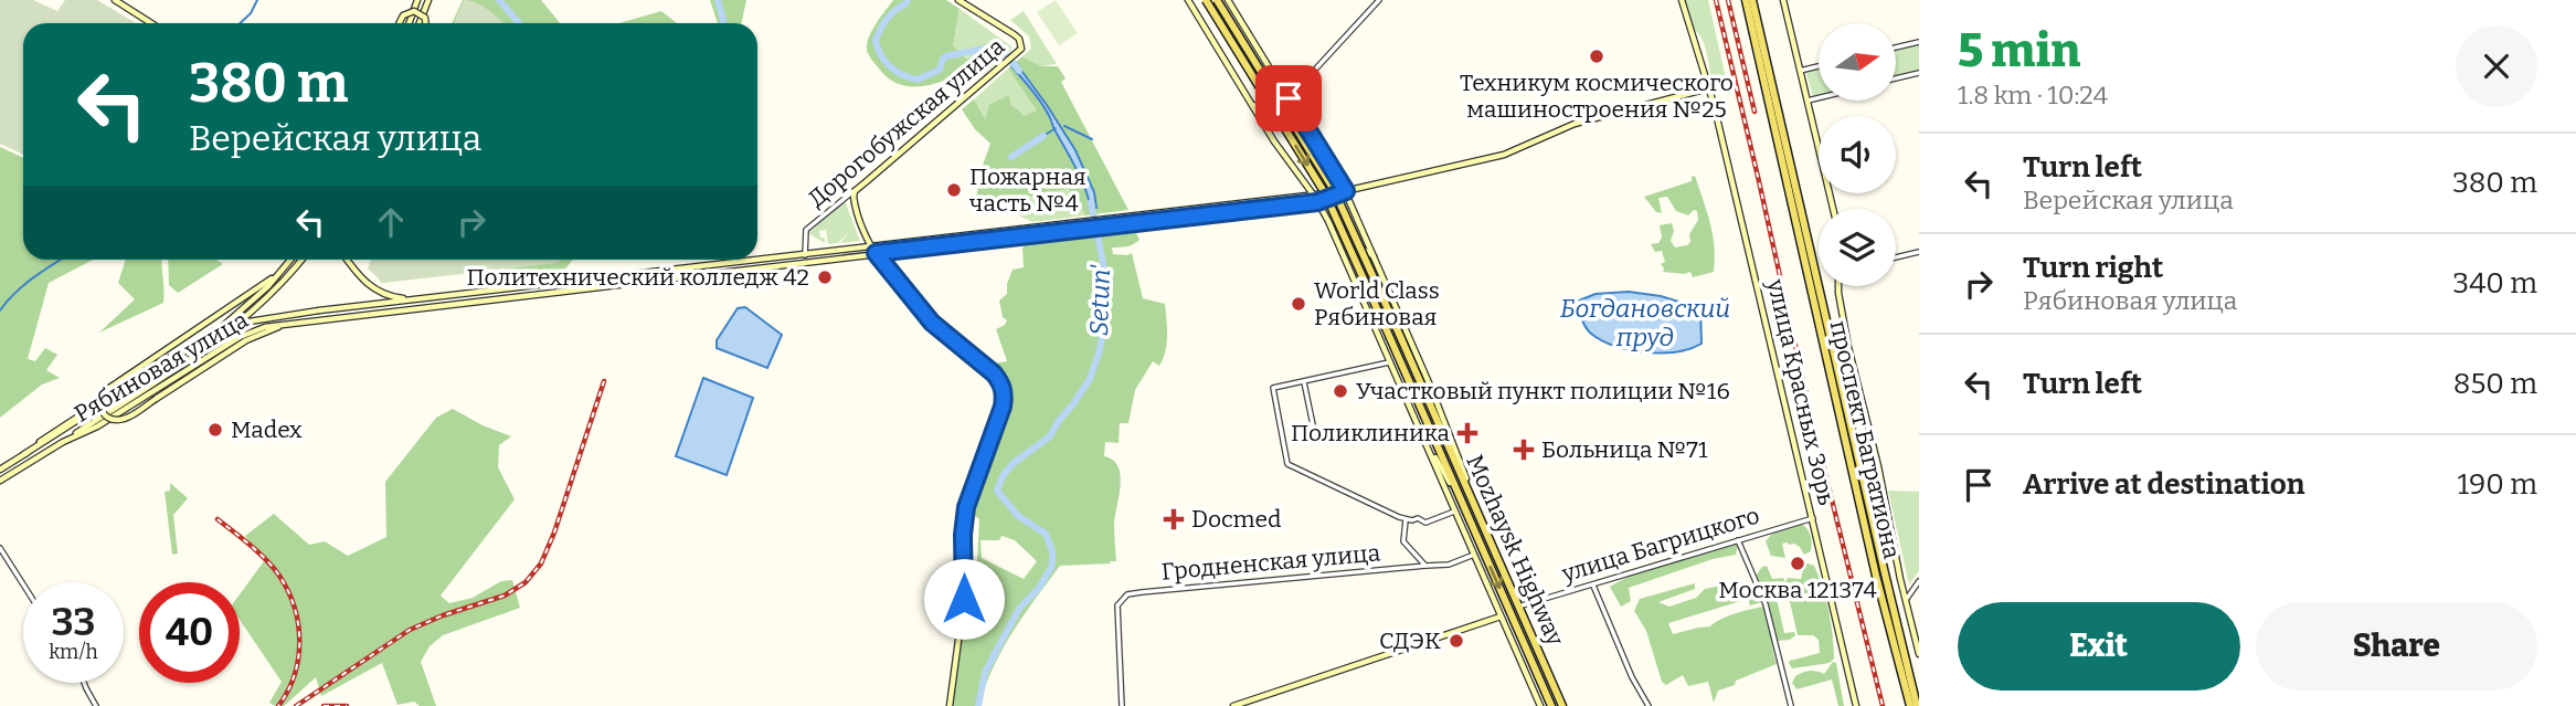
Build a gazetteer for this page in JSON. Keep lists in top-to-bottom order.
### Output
{
  "streets": {
    "main road": [
      "Дорогобужская улица",
      "Рябиновая улица",
      "улица Красных Зорь",
      "проспект Багратиона",
      "Mozhaysk Highway"
    ],
    "street": ["улица Багрицкого", "Гродненская улица"]
  },
  "crossings": [
    ["Дорогобужская улица", "Рябиновая улица"],
    ["улица Красных Зорь", "улица Багрицкого"],
    ["улица Багрицкого", "Mozhaysk Highway"]
  ],
  "water": ["Setun'", "Богдановский пруд"],
  "places": {
    "other": [
      "Техникум космического машиностроения №25",
      "Пожарная часть №4",
      "Политехнический колледж 42",
      "World Class Рябиновая",
      "Участковый пункт полиции №16",
      "Madex",
      "Москва 121374",
      "СДЭК"
    ],
    "health": ["Поликлиника", "Больница №71", "Docmed"]
  },
  "north": "right",
  "page": {
    "heading": ["5 min", "1.8 km · 10:24"],
    "turn": ["380 m", "Верейская улица"],
    "list": [
      {
        "name": "Turn left",
        "note": "Верейская улица",
        "value": "380 m"
      },
      {
        "name": "Turn right",
        "note": "Рябиновая улица",
        "value": "340 m"
      },
      {
        "name": "Turn left",
        "value": "850 m"
      },
      {
        "name": "Arrive at destination",
        "value": "190 m"
      }
    ],
    "speed": "33 km/h",
    "limit": "40",
    "buttons": ["Exit", "Share"]
  }
}
